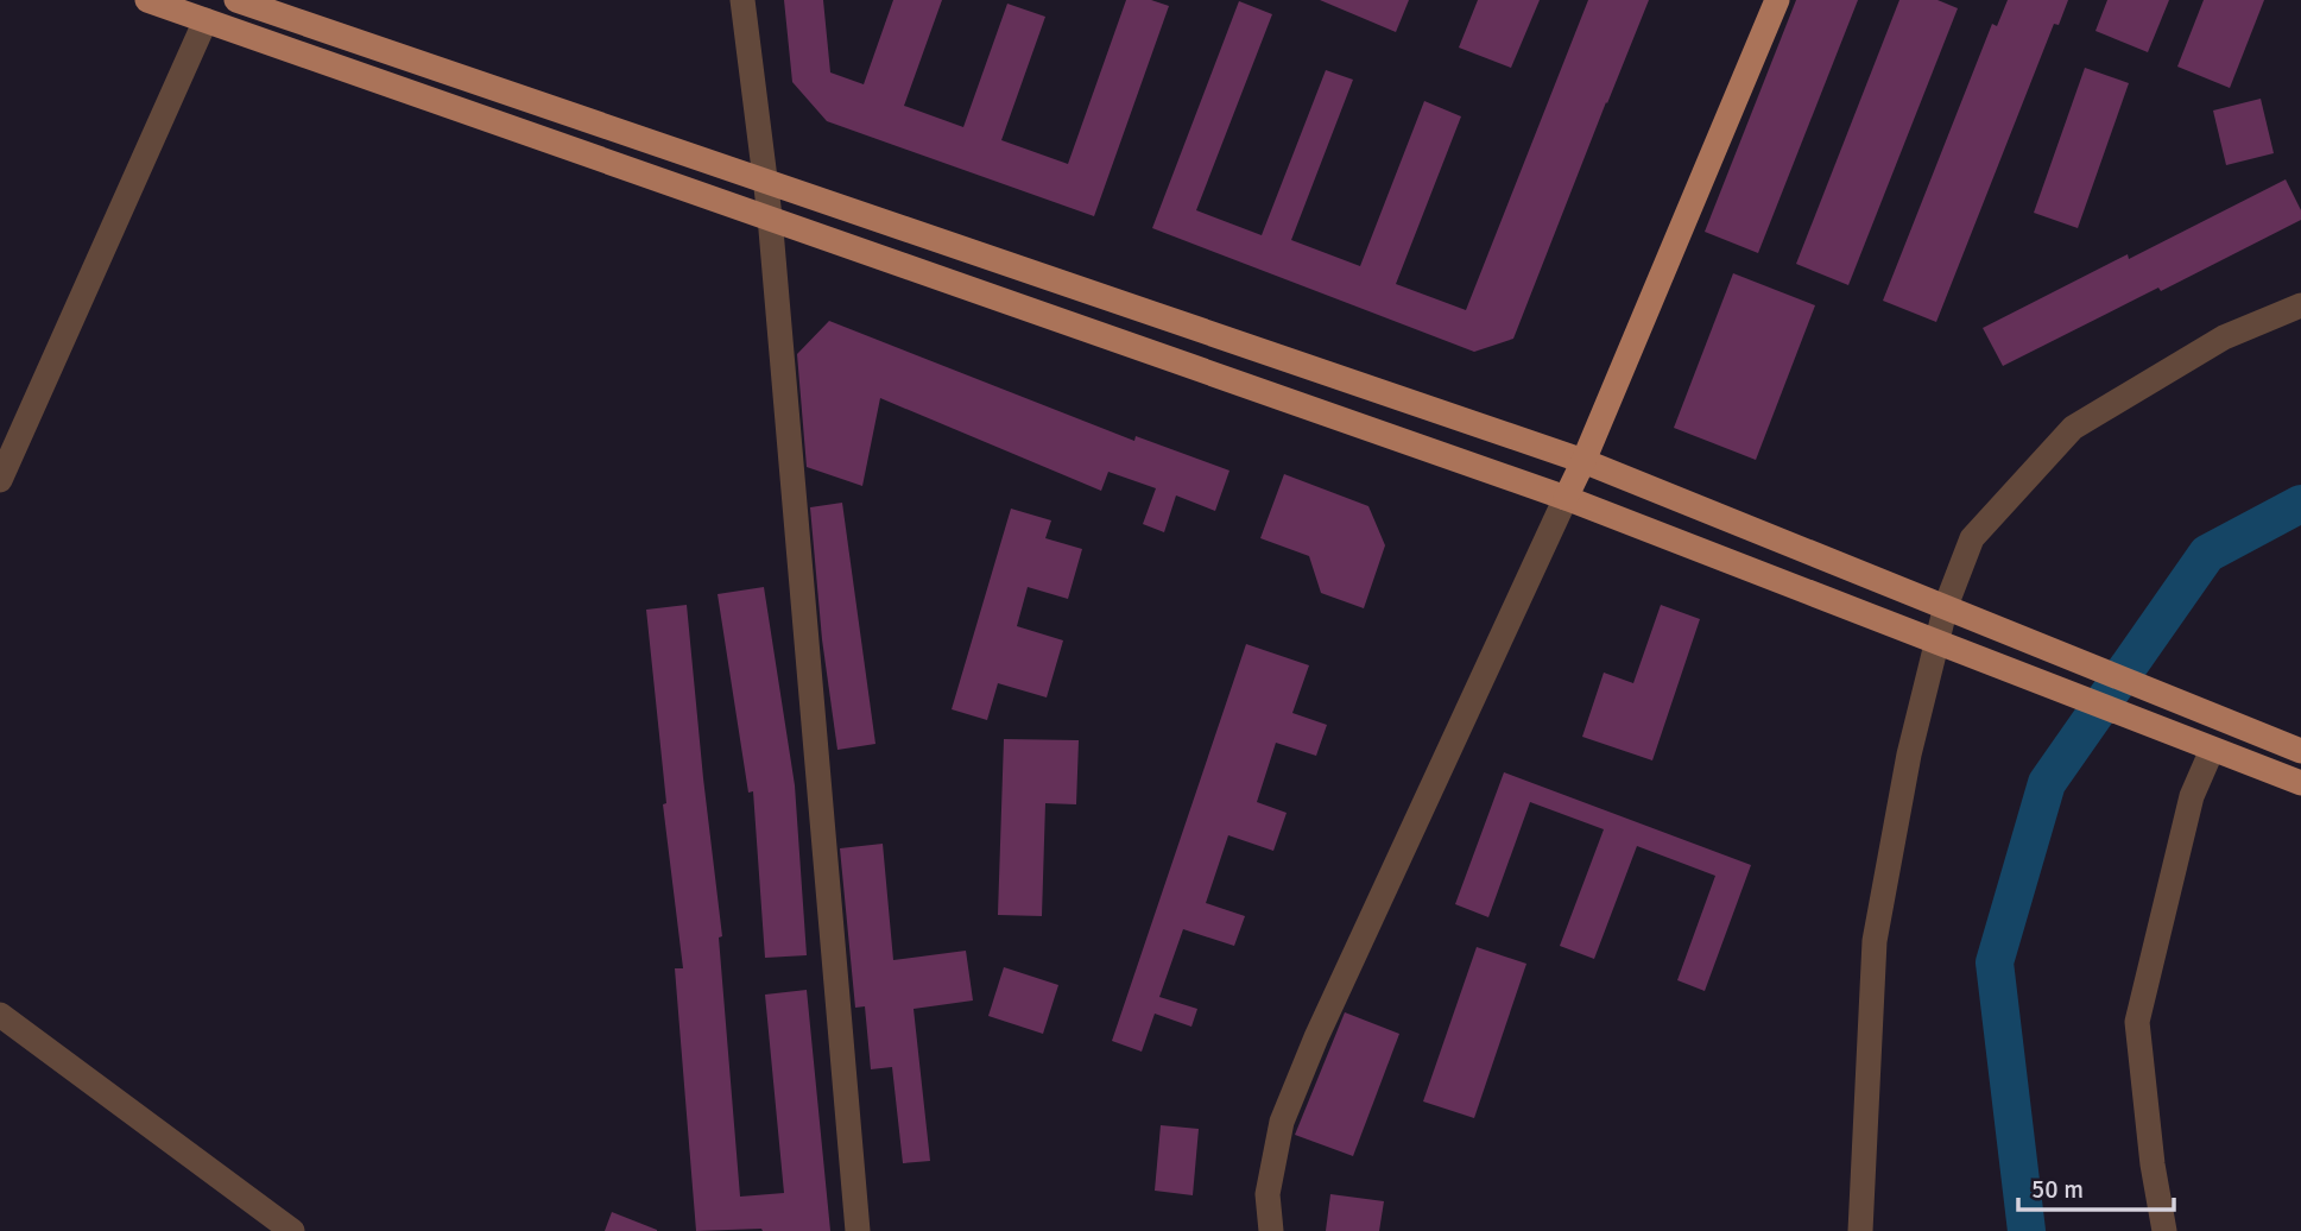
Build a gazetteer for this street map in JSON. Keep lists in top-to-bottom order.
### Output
{
  "scale_bar": "50 m"
}
